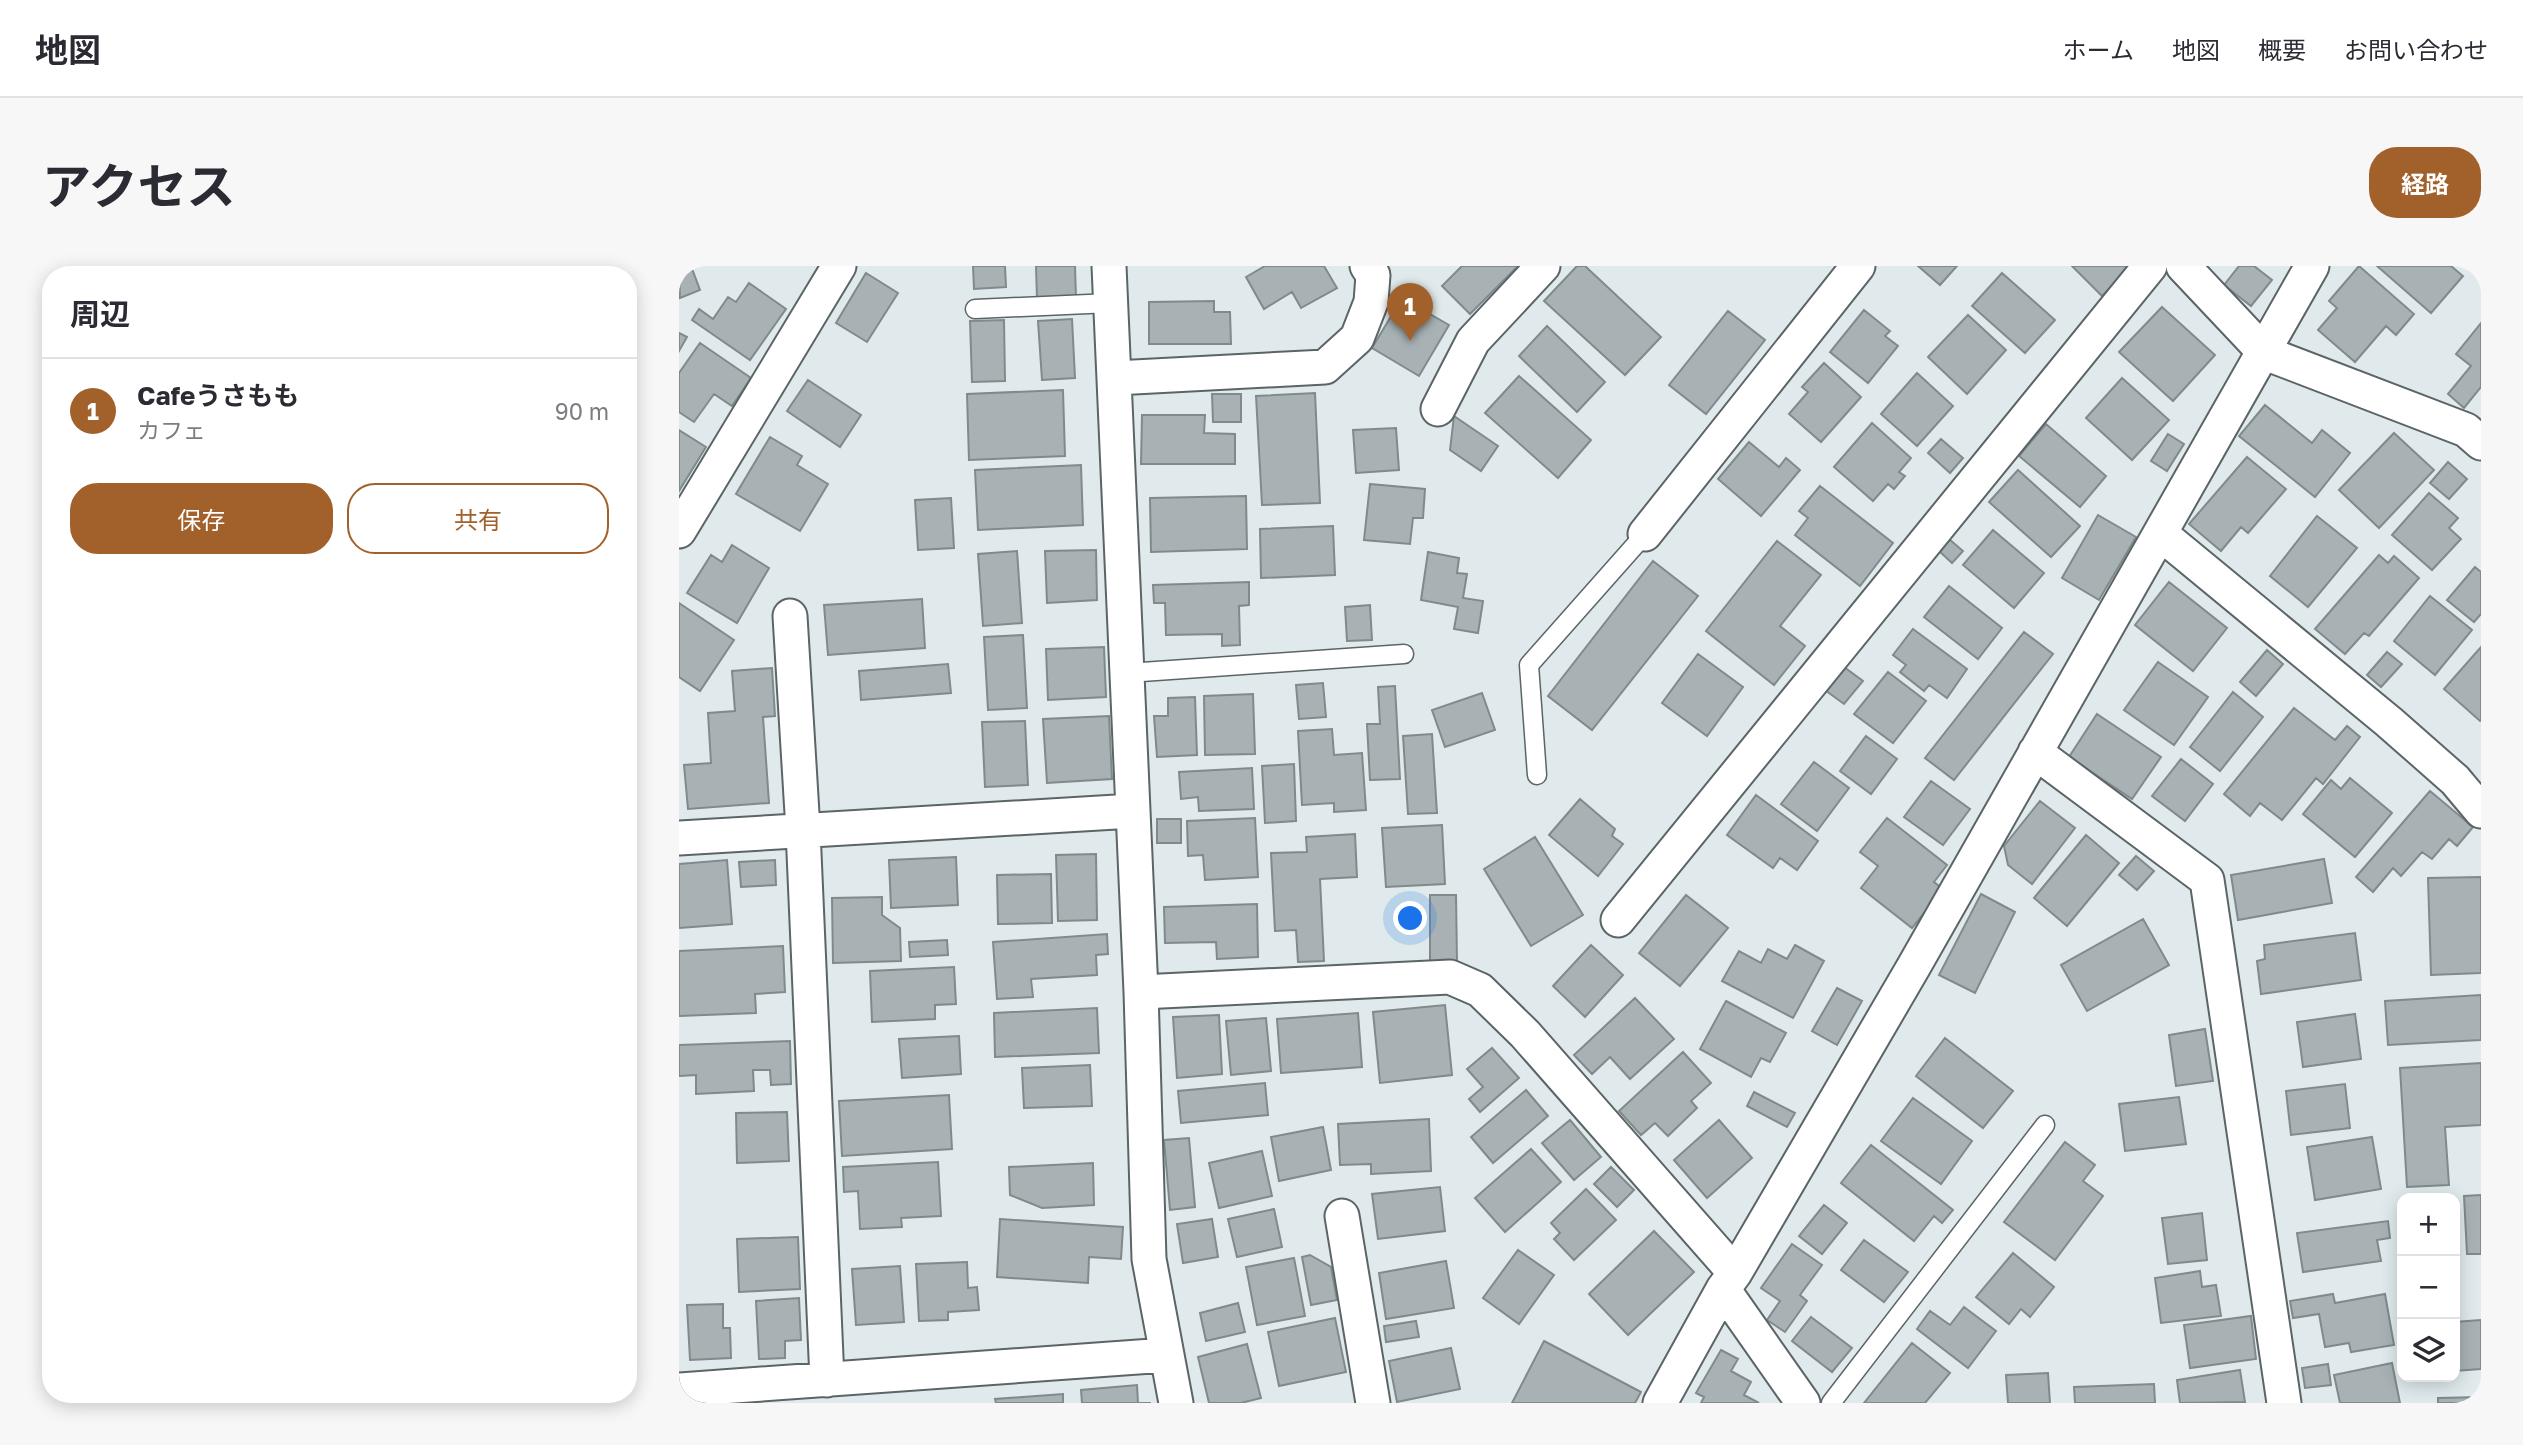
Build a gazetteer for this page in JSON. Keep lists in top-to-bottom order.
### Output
{
  "page": {
    "header": "地図",
    "nav": [
      "ホーム",
      "地図",
      "概要",
      "お問い合わせ"
    ],
    "title": "アクセス",
    "buttons": [
      "経路",
      ["保存", "共有"]
    ],
    "heading": "周辺",
    "pins": "1",
    "list": [
      {
        "mark": "1",
        "name": "Cafeうさもも",
        "note": "カフェ",
        "value": "90 m"
      }
    ],
    "map_buttons": ["+", "−"]
  }
}
